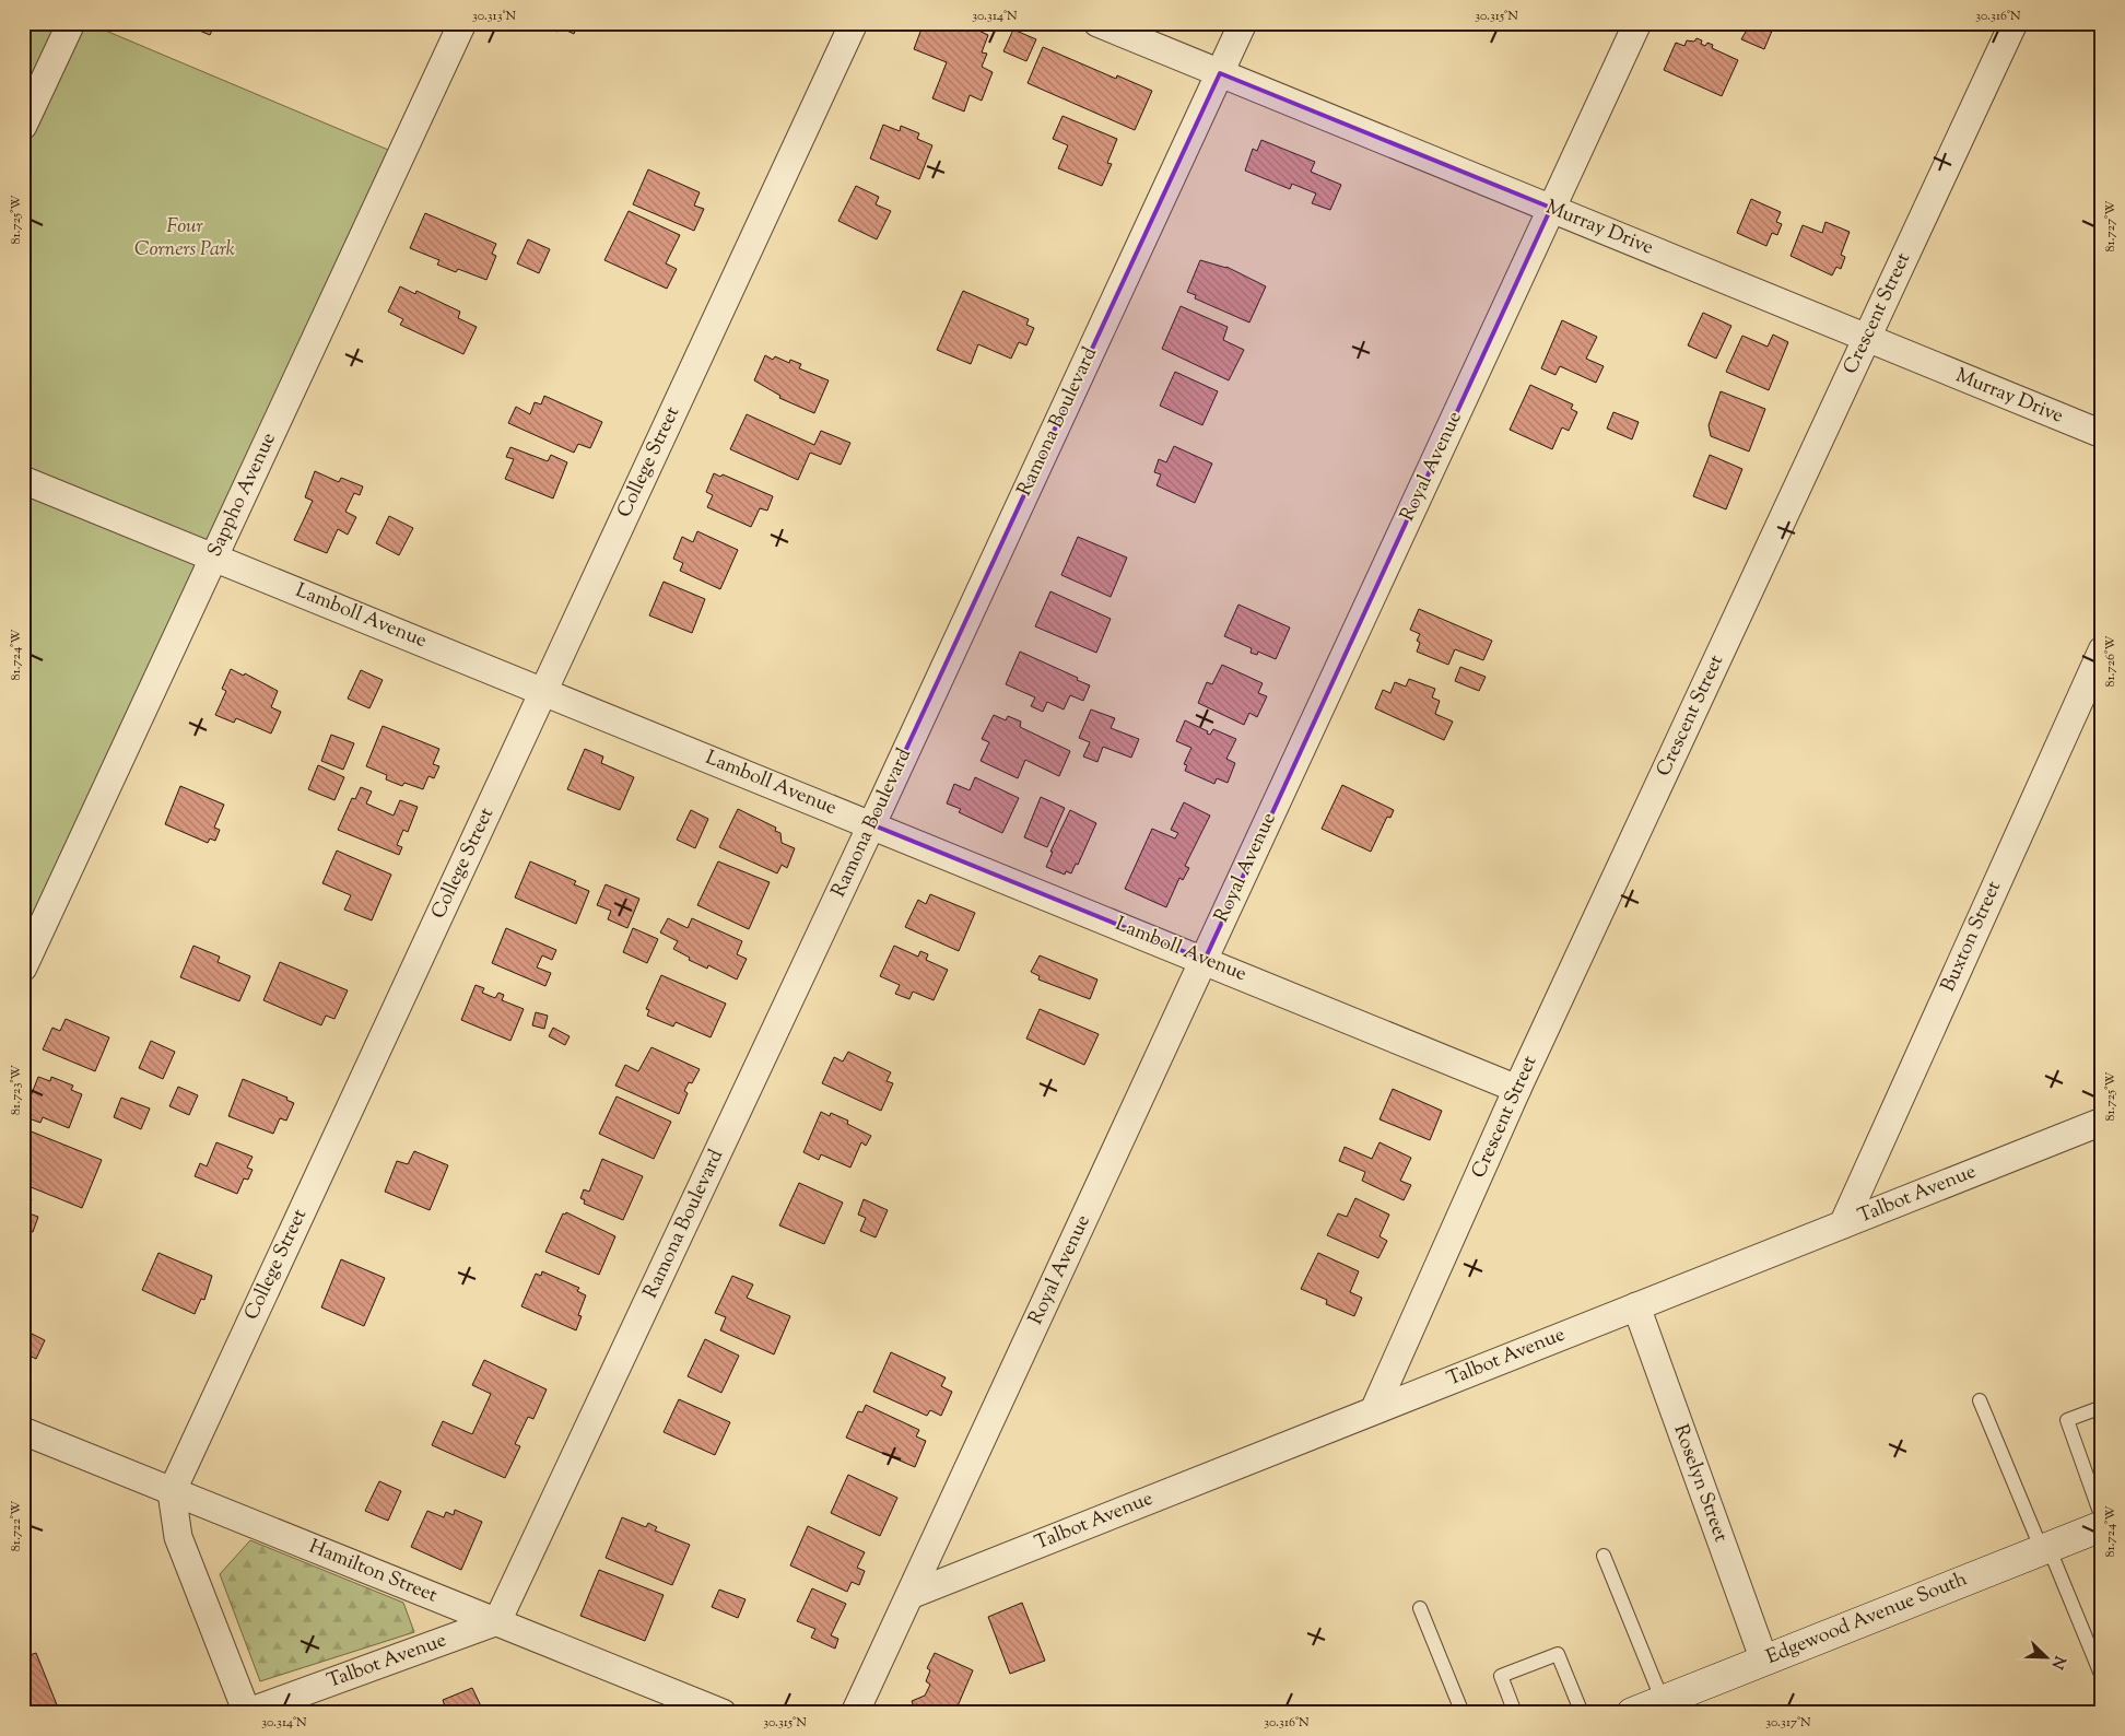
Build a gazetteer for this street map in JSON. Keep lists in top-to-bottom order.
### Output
{
  "streets": {
    "main road": ["Edgewood Avenue South"],
    "street": [
      "Murray Drive",
      "Crescent Street",
      "Ramona Boulevard",
      "College Street",
      "Royal Avenue",
      "Sappho Avenue",
      "Lamboll Avenue",
      "Buxton Street",
      "Talbot Avenue",
      "Roselyn Street",
      "Hamilton Street"
    ]
  },
  "crossings": [
    ["Murray Drive", "Crescent Street"],
    ["Murray Drive", "Ramona Boulevard"],
    ["Murray Drive", "Royal Avenue"],
    ["Crescent Street", "Lamboll Avenue"],
    ["Crescent Street", "Talbot Avenue"],
    ["Ramona Boulevard", "Lamboll Avenue"],
    ["Ramona Boulevard", "Talbot Avenue"],
    ["Ramona Boulevard", "Hamilton Street"],
    ["College Street", "Lamboll Avenue"],
    ["College Street", "Hamilton Street"],
    ["Royal Avenue", "Lamboll Avenue"],
    ["Royal Avenue", "Talbot Avenue"],
    ["Sappho Avenue", "Lamboll Avenue"],
    ["Buxton Street", "Talbot Avenue"],
    ["Talbot Avenue", "Roselyn Street"],
    ["Talbot Avenue", "Hamilton Street"],
    ["Roselyn Street", "Edgewood Avenue South"]
  ],
  "parks": ["Four Corners Park"],
  "north": "bottom right",
  "coordinates": [
    "30.313°N",
    "30.314°N",
    "30.315°N",
    "30.316°N",
    "81.725°W",
    "81.727°W",
    "81.724°W",
    "81.726°W",
    "81.723°W",
    "81.722°W",
    "30.317°N"
  ]
}
